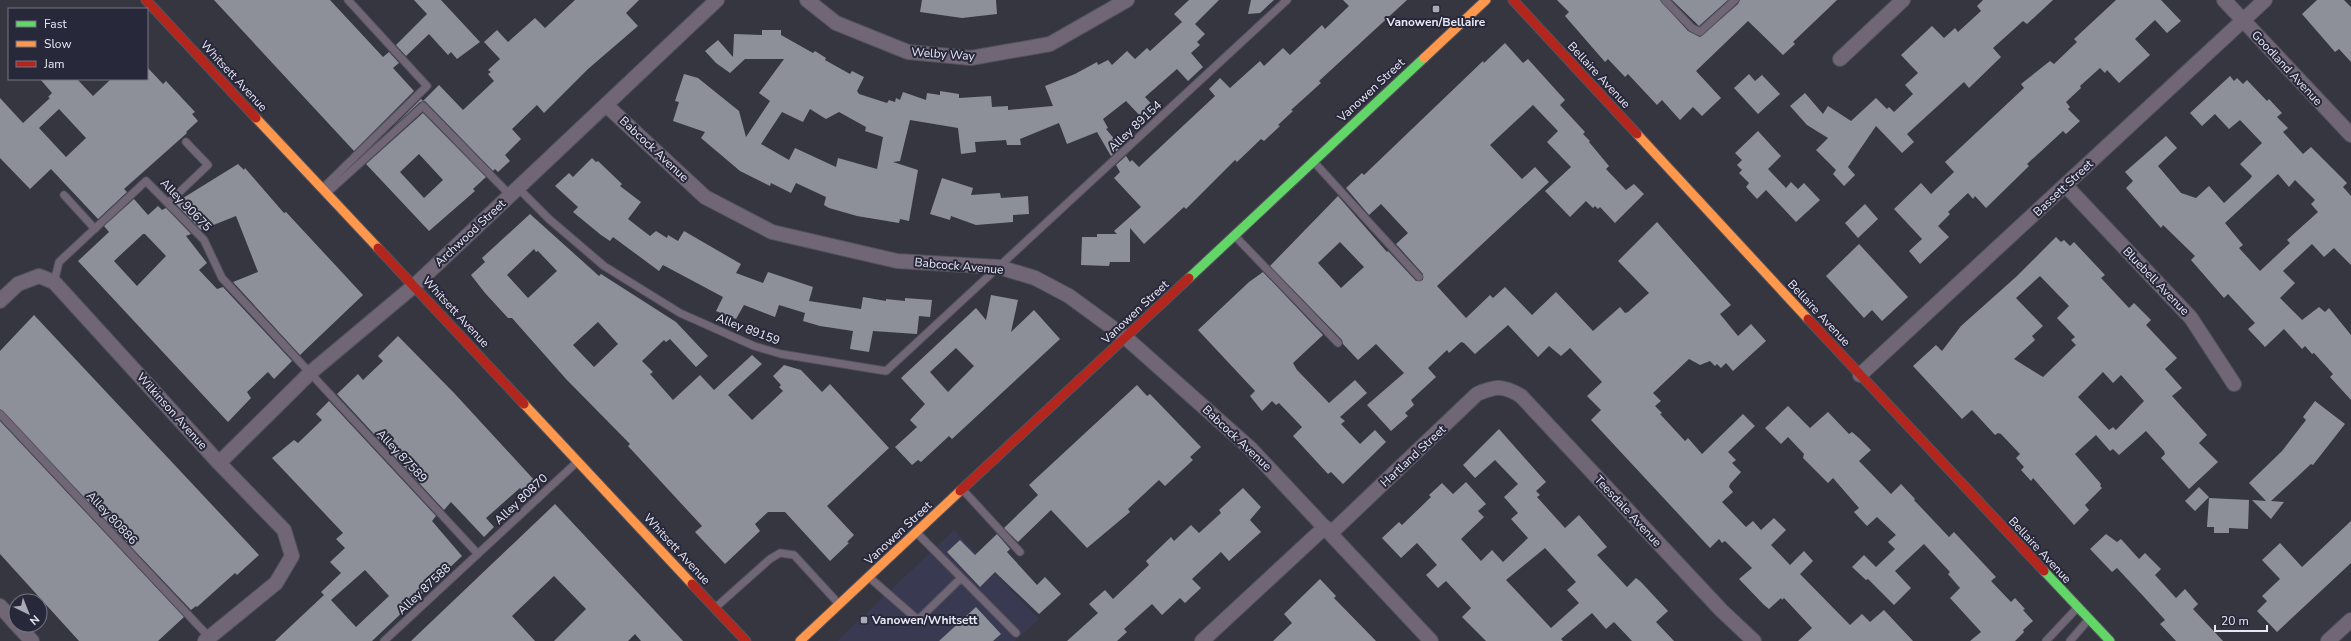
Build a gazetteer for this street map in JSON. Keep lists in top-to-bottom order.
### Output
{
  "streets": {
    "main road": ["Bellaire Avenue", "Whitsett Avenue", "Vanowen Street"],
    "street": [
      "Welby Way",
      "Goodland Avenue",
      "Babcock Avenue",
      "Bassett Street",
      "Archwood Street",
      "Bluebell Avenue",
      "Wilkinson Avenue",
      "Hartland Street",
      "Teesdale Avenue"
    ],
    "lane": [
      "Alley 89154",
      "Alley 90675",
      "Alley 89159",
      "Alley 87589",
      "Alley 80870",
      "Alley 80886",
      "Alley 87588"
    ]
  },
  "crossings": [
    ["Goodland Avenue", "Bassett Street"],
    ["Bellaire Avenue", "Bassett Street"],
    ["Whitsett Avenue", "Archwood Street"],
    ["Whitsett Avenue", "Alley 80870"],
    ["Vanowen Street", "Babcock Avenue"],
    ["Alley 89154", "Babcock Avenue"],
    ["Alley 89154", "Alley 89159"],
    ["Babcock Avenue", "Archwood Street"],
    ["Babcock Avenue", "Alley 89159"],
    ["Babcock Avenue", "Hartland Street"],
    ["Bassett Street", "Bluebell Avenue"],
    ["Alley 90675", "Archwood Street"],
    ["Alley 90675", "Wilkinson Avenue"],
    ["Alley 90675", "Alley 87589"],
    ["Archwood Street", "Alley 89159"],
    ["Archwood Street", "Wilkinson Avenue"],
    ["Archwood Street", "Alley 87589"],
    ["Wilkinson Avenue", "Alley 80886"],
    ["Alley 87589", "Alley 80870"],
    ["Alley 87589", "Alley 87588"],
    ["Hartland Street", "Teesdale Avenue"],
    ["Alley 80870", "Alley 87588"]
  ],
  "places": {
    "transit": ["Vanowen/Bellaire", "Vanowen/Whitsett"]
  },
  "legend": ["Fast", "Slow", "Jam"],
  "scale_bar": "20 m",
  "north": "bottom right"
}
